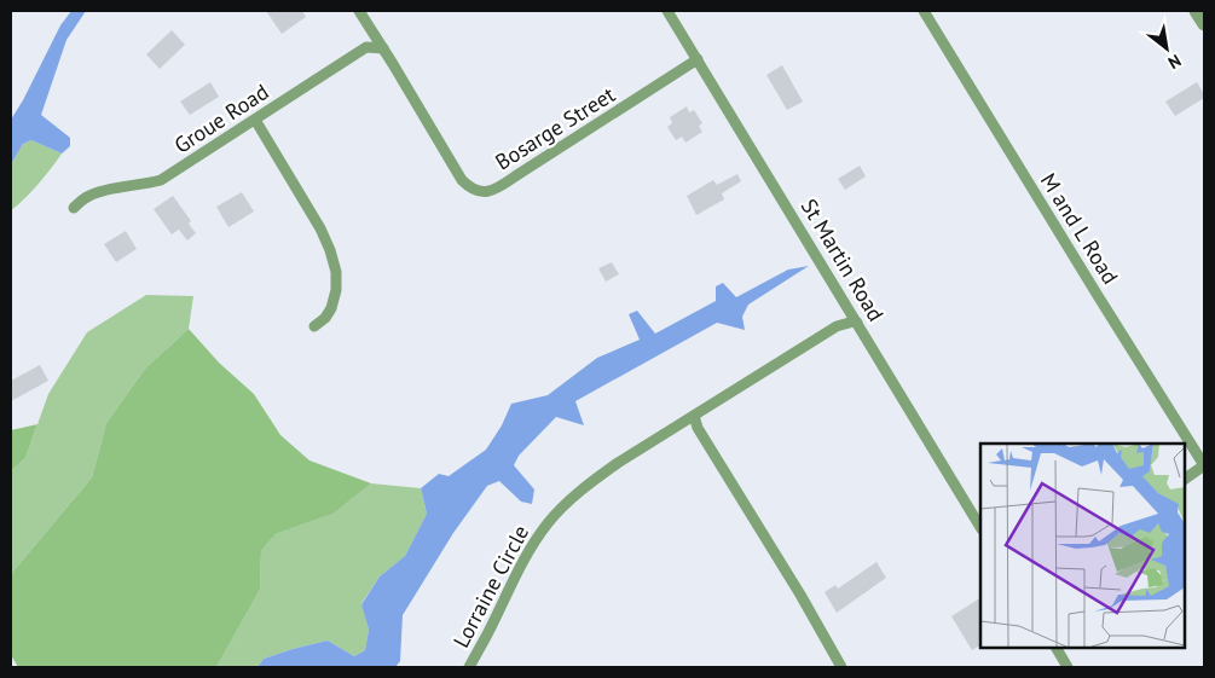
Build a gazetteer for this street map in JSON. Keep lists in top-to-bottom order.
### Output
{
  "streets": {
    "street": [
      "Groue Road",
      "Bosarge Street",
      "M and L Road",
      "St Martin Road",
      "Lorraine Circle"
    ]
  },
  "crossings": [
    ["Groue Road", "Bosarge Street"],
    ["Bosarge Street", "St Martin Road"],
    ["St Martin Road", "Lorraine Circle"]
  ],
  "north": "bottom right"
}
